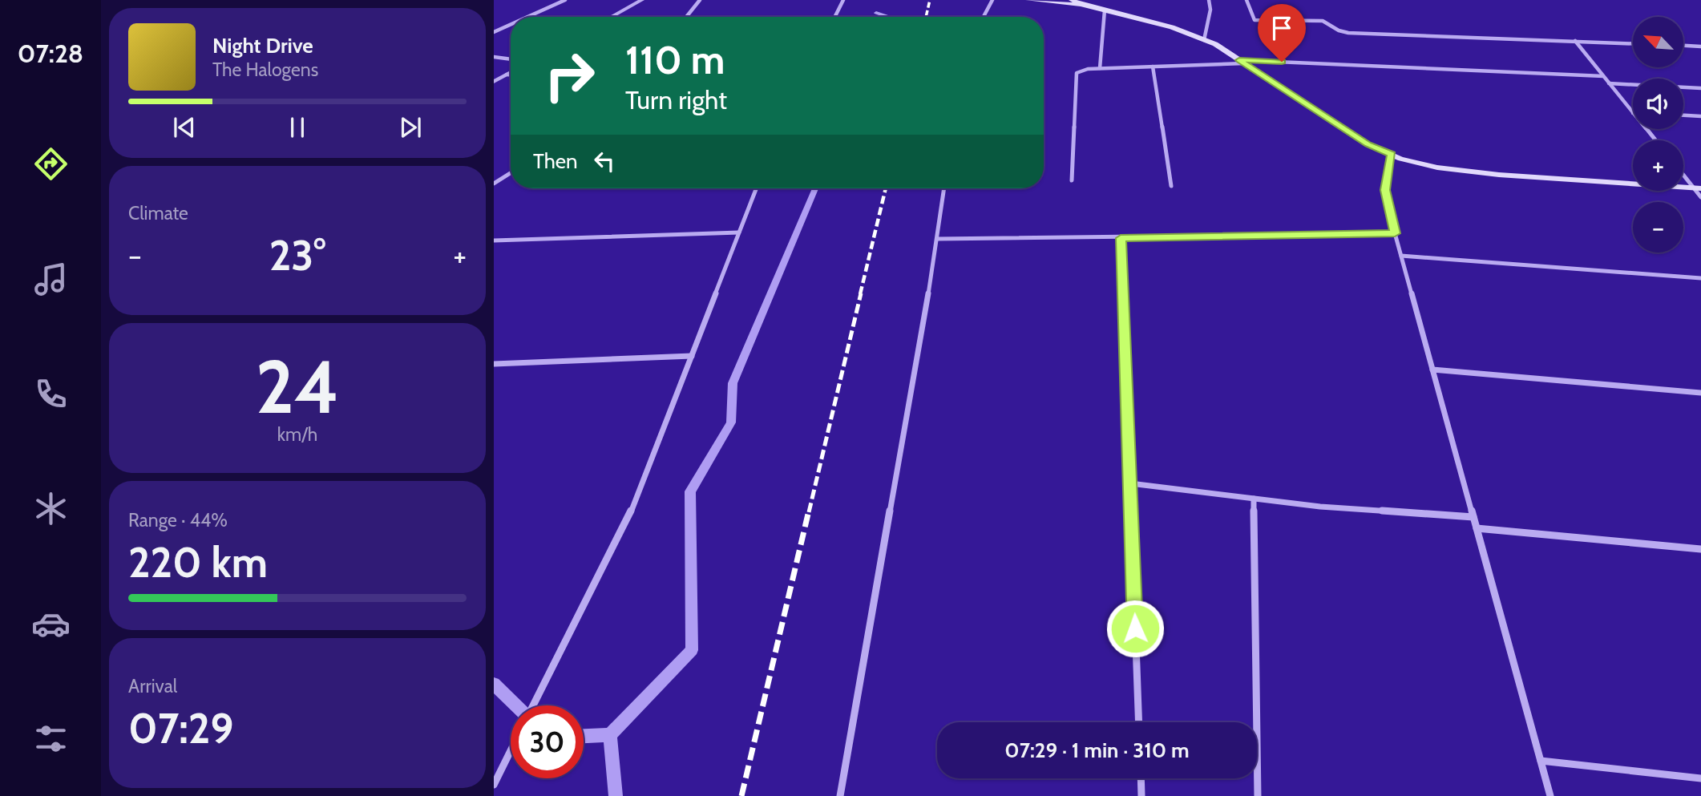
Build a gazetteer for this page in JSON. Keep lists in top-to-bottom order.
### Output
{
  "north": "top left",
  "page": {
    "tabs": "07:28",
    "map_buttons": ["+", "−"],
    "turn": ["110 m", "Turn right"],
    "song": ["Night Drive", "The Halogens"],
    "then": "Then",
    "tile": [
      "Climate",
      ["24", "km/h"],
      ["Range · 44%", "220 km"],
      ["Arrival", "07:29"]
    ],
    "heat": ["−", "23°", "+"],
    "limit": "30",
    "trip": "07:29 · 1 min · 310 m"
  }
}
